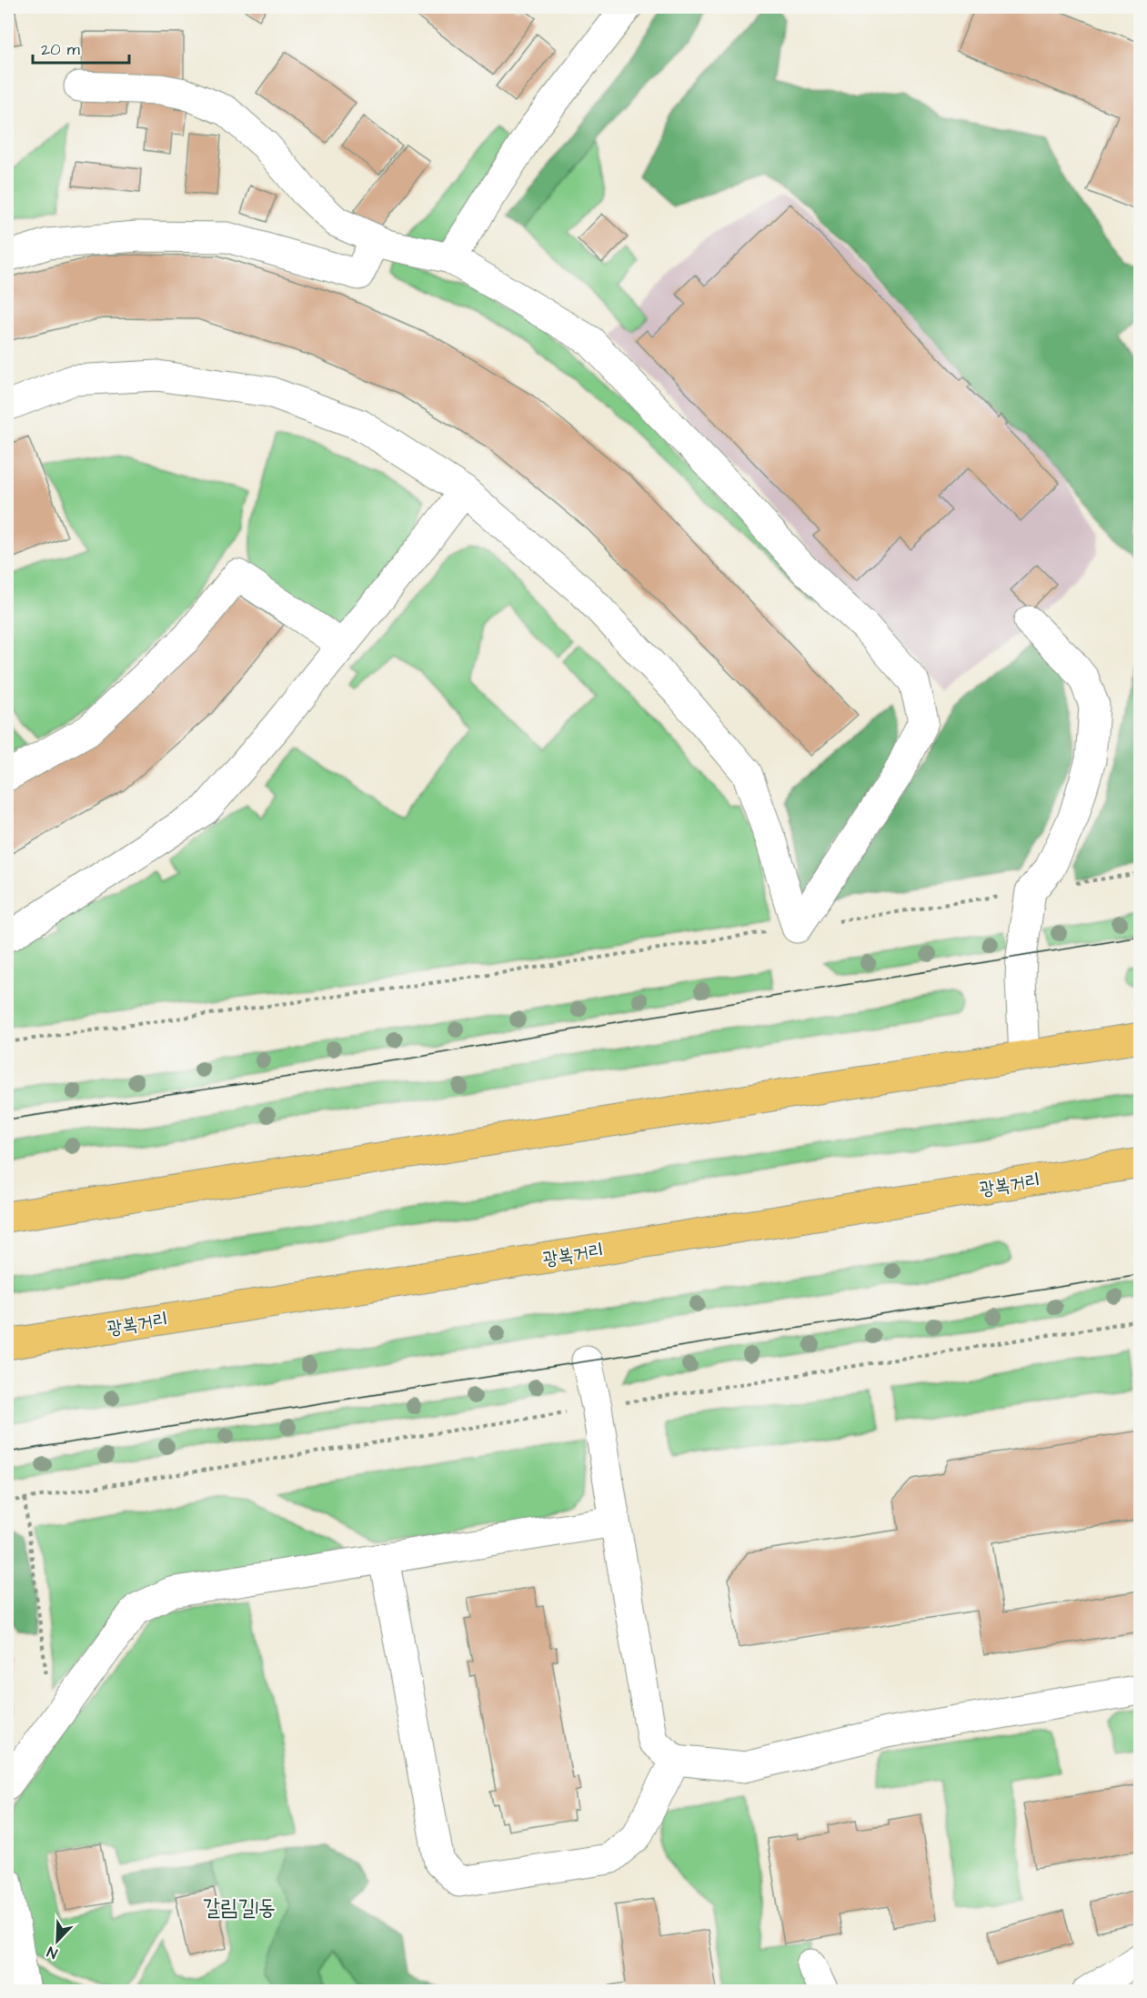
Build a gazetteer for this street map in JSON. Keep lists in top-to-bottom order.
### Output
{
  "streets": {
    "highway": ["광복거리"]
  },
  "districts": ["갈림길1동"],
  "scale_bar": "20 m",
  "north": "bottom left"
}
